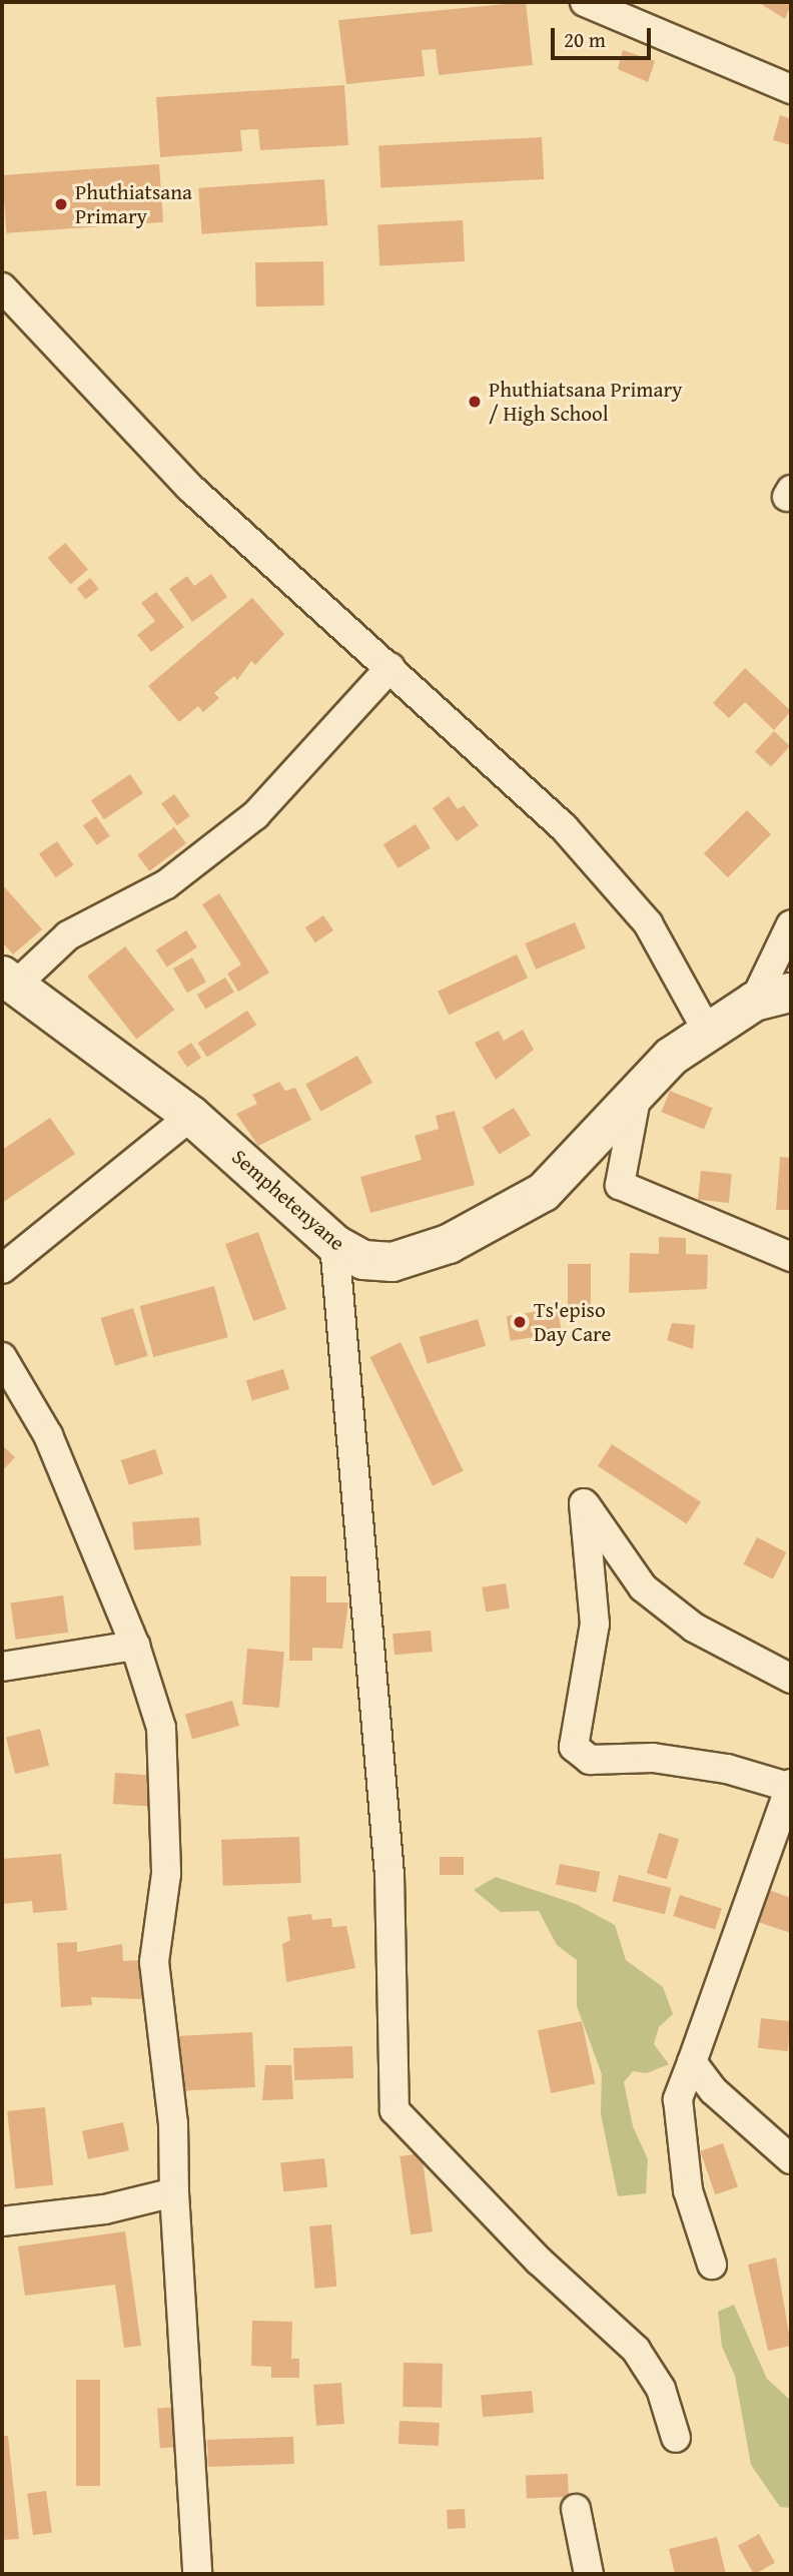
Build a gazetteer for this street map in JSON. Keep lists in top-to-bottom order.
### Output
{
  "streets": {
    "main road": ["Semphetenyane"]
  },
  "places": ["Phuthiatsana Primary", "Phuthiatsana Primary / High School", "Ts'episo Day Care"],
  "scale_bar": "20 m"
}
